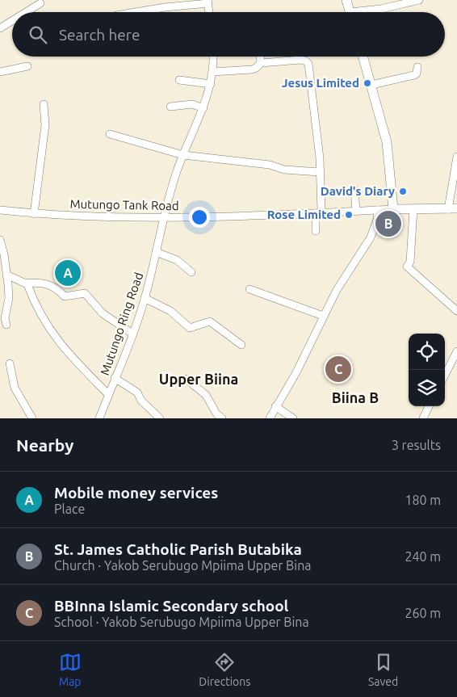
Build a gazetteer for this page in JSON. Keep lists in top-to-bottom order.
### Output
{
  "streets": {
    "street": ["Mutungo Tank Road", "Mutungo Ring Road"]
  },
  "crossings": [
    ["Mutungo Tank Road", "Mutungo Ring Road"]
  ],
  "districts": ["Upper Biina", "Biina B"],
  "places": ["Jesus Limited", "David's Diary", "Rose Limited"],
  "page": {
    "search": "Search here",
    "pins": ["B", "A", "C"],
    "heading": ["Nearby", "3 results"],
    "list": [
      {
        "mark": "A",
        "name": "Mobile money services",
        "note": "Place",
        "value": "180 m"
      },
      {
        "mark": "B",
        "name": "St. James Catholic Parish Butabika",
        "note": "Church · Yakob Serubugo Mpiima Upper Bina",
        "value": "240 m"
      },
      {
        "mark": "C",
        "name": "BBInna Islamic Secondary school",
        "note": "School · Yakob Serubugo Mpiima Upper Bina",
        "value": "260 m"
      }
    ],
    "nav": ["Map", "Directions", "Saved"]
  }
}
